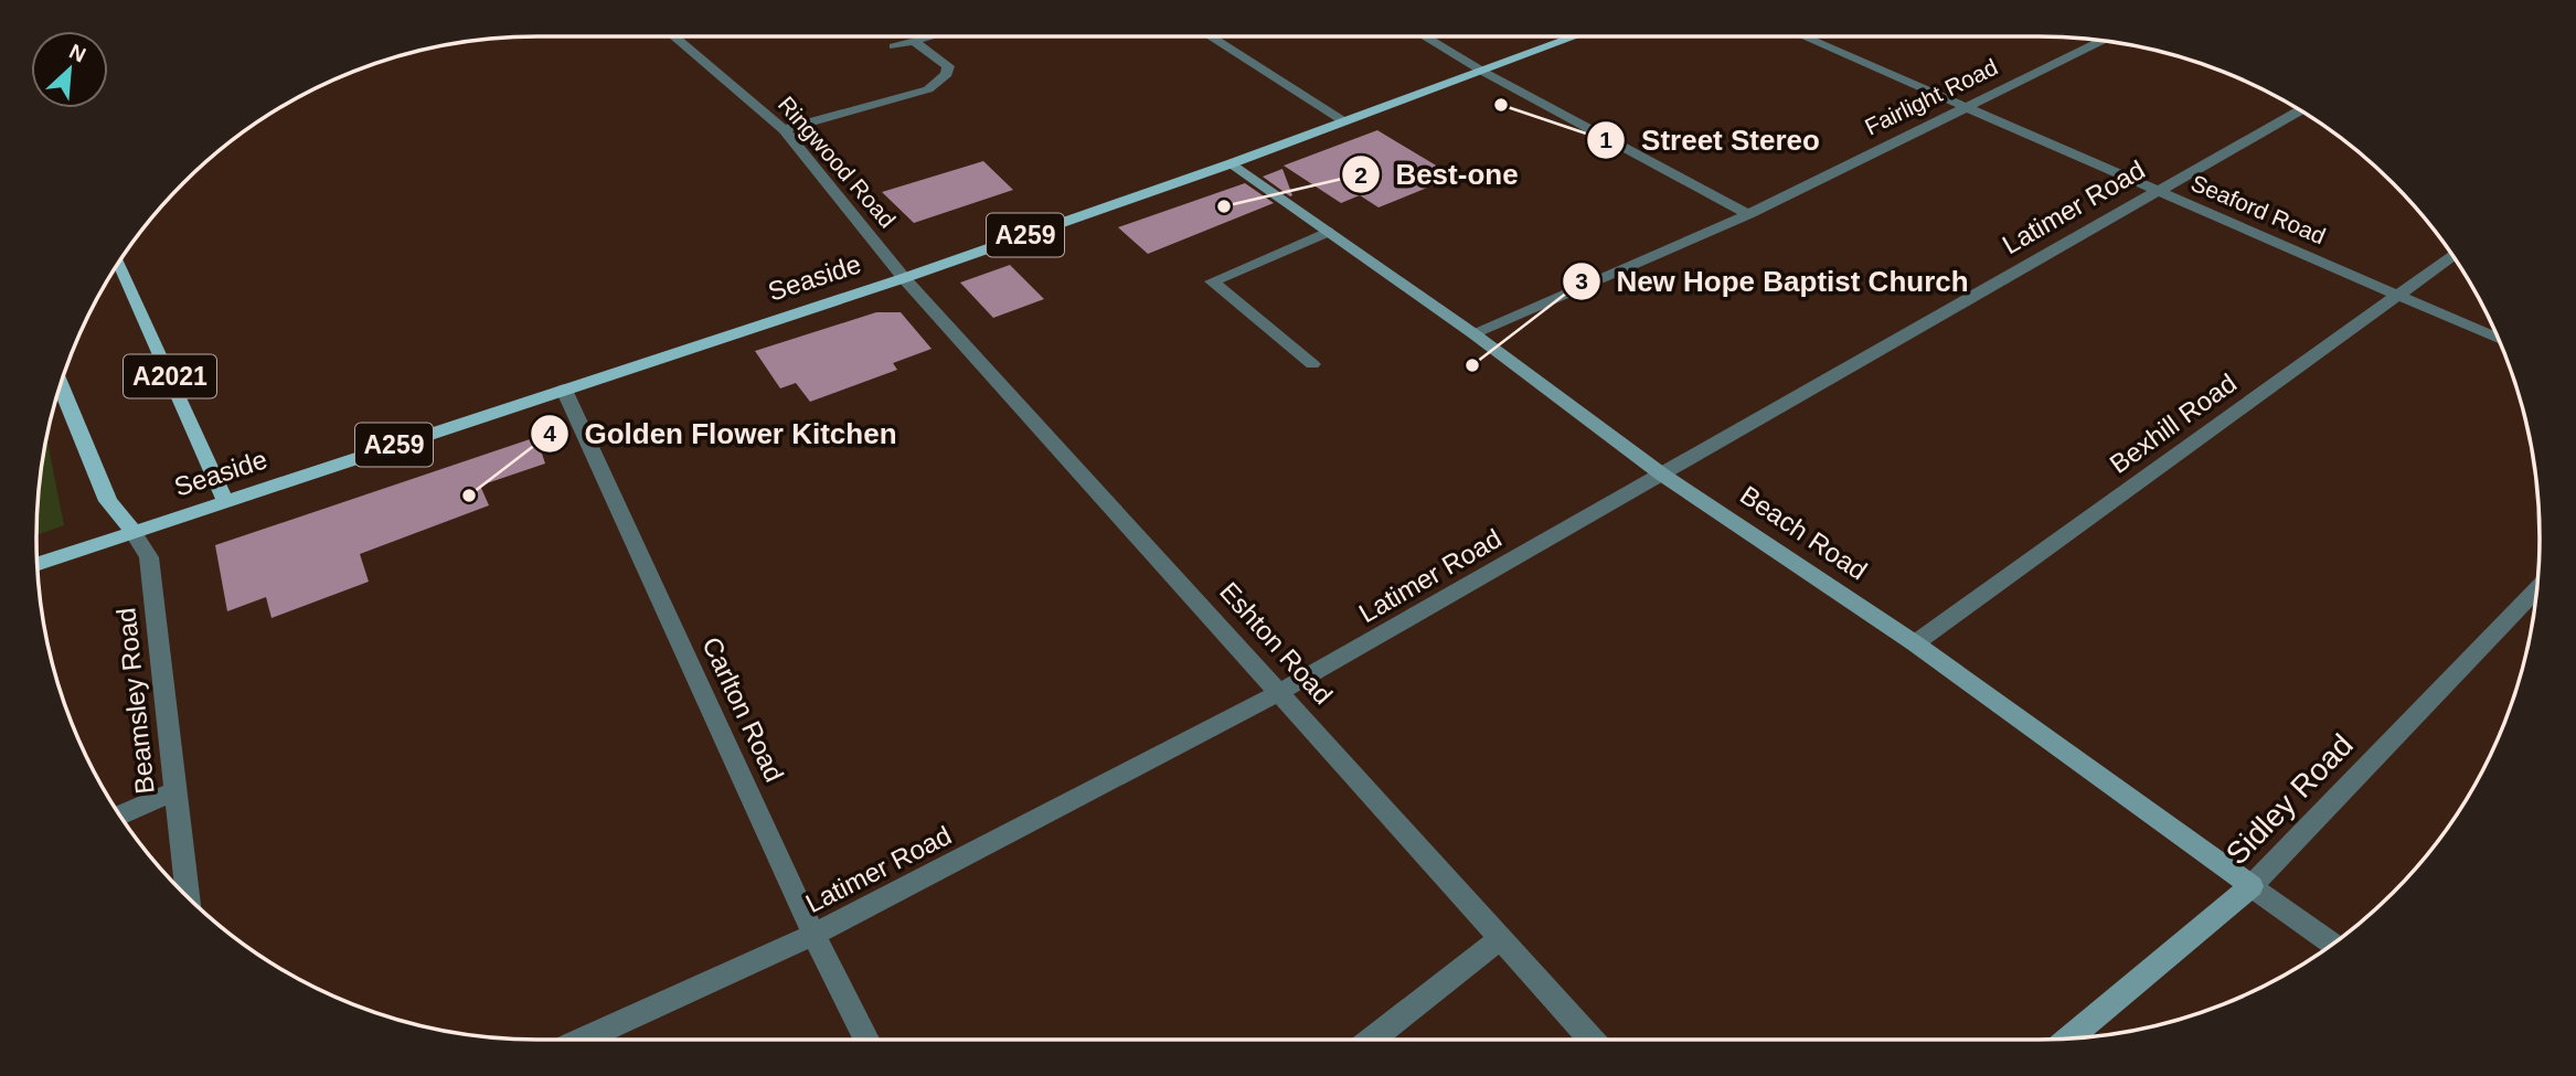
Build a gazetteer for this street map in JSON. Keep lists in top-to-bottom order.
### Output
{
  "streets": {
    "main road": [
      "A259",
      "Seaside",
      "A2021",
      "Beach Road",
      "Sidley Road"
    ],
    "street": [
      "Fairlight Road",
      "Ringwood Road",
      "Latimer Road",
      "Seaford Road",
      "Bexhill Road",
      "Eshton Road",
      "Beamsley Road",
      "Carlton Road"
    ]
  },
  "crossings": [
    ["Fairlight Road", "Seaford Road"],
    ["Fairlight Road", "Beach Road"],
    ["Ringwood Road", "Seaside"],
    ["Ringwood Road", "Eshton Road"],
    ["Latimer Road", "Seaford Road"],
    ["Latimer Road", "Beach Road"],
    ["Latimer Road", "Eshton Road"],
    ["Latimer Road", "Carlton Road"],
    ["Seaford Road", "Bexhill Road"],
    ["Seaside", "A2021"],
    ["Seaside", "Beach Road"],
    ["Seaside", "Eshton Road"],
    ["Seaside", "Beamsley Road"],
    ["Seaside", "Carlton Road"],
    ["Bexhill Road", "Beach Road"],
    ["Beach Road", "Sidley Road"]
  ],
  "places": [
    "Street Stereo",
    "Best-one",
    "New Hope Baptist Church",
    "Golden Flower Kitchen"
  ],
  "north": "top right"
}
